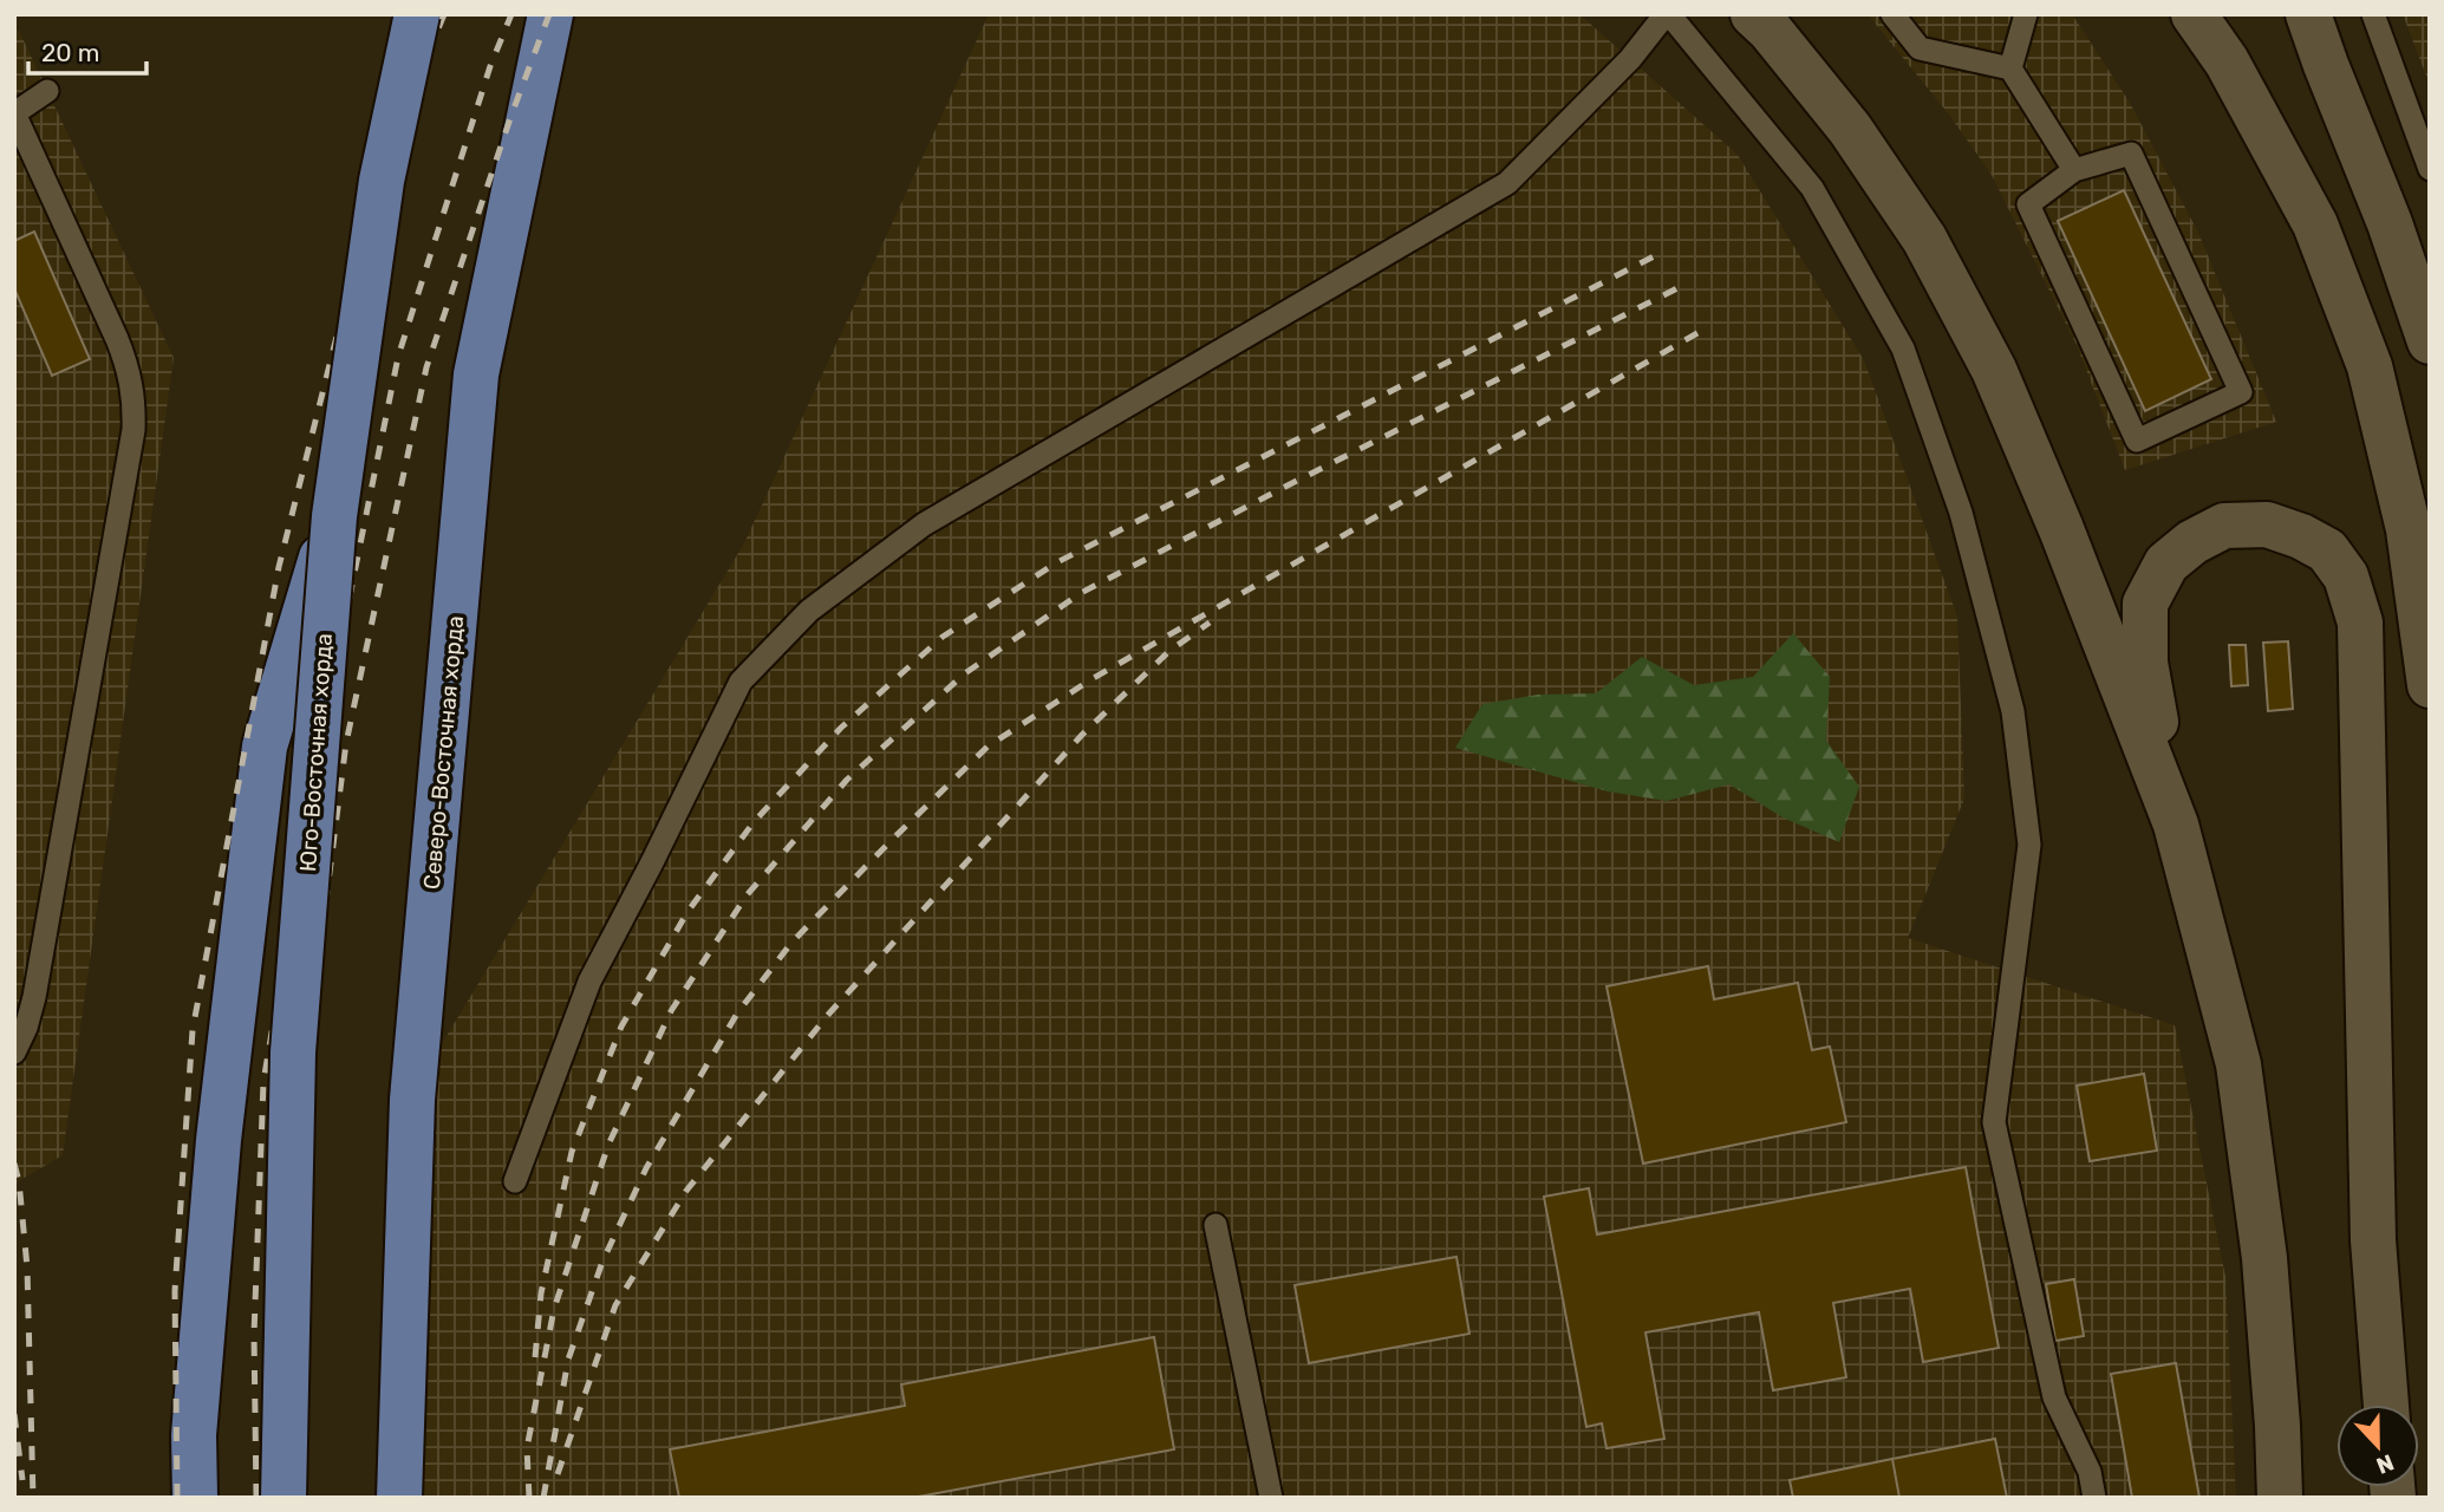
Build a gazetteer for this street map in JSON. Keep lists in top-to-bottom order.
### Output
{
  "streets": {
    "main road": ["Юго-Восточная хорда", "Северо-Восточная хорда"]
  },
  "scale_bar": "20 m",
  "north": "bottom"
}
